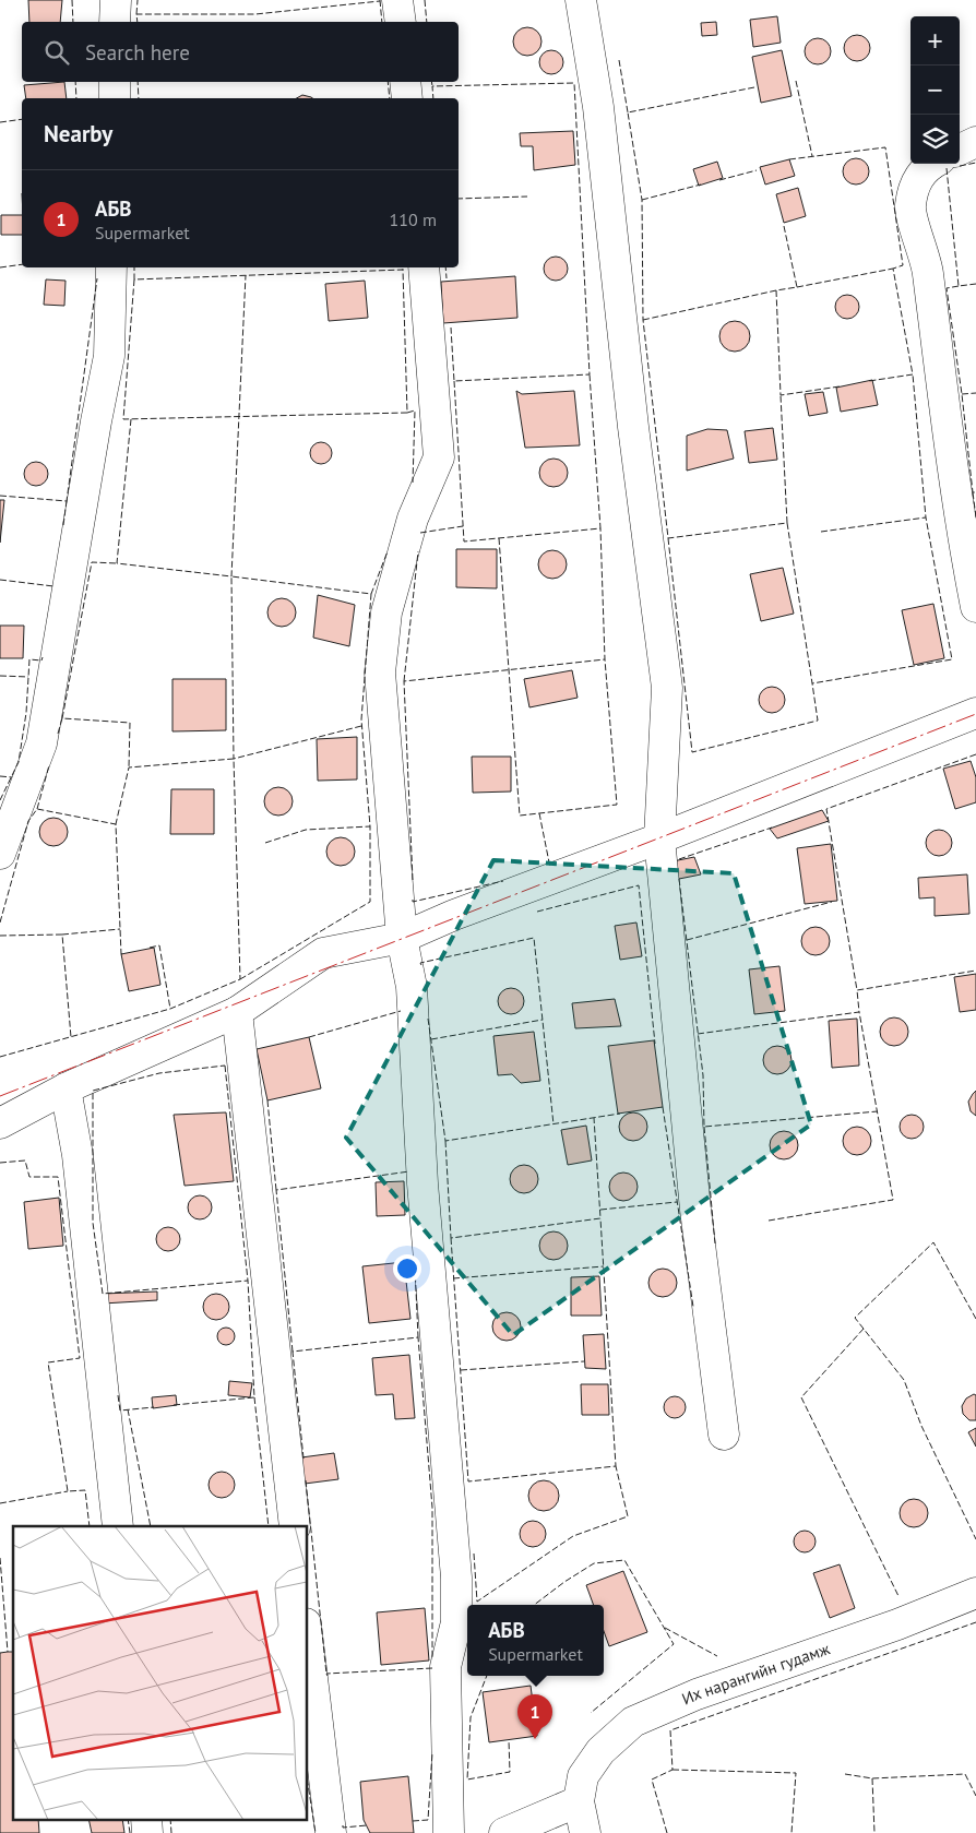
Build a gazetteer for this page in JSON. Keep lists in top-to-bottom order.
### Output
{
  "streets": {
    "street": ["Их нарангийн гудамж"]
  },
  "page": {
    "map_buttons": ["+", "−"],
    "search": "Search here",
    "heading": "Nearby",
    "list": [
      {
        "mark": "1",
        "name": "АБВ",
        "note": "Supermarket",
        "value": "110 m"
      }
    ],
    "popup": ["АБВ", "Supermarket"],
    "pins": "1"
  }
}
